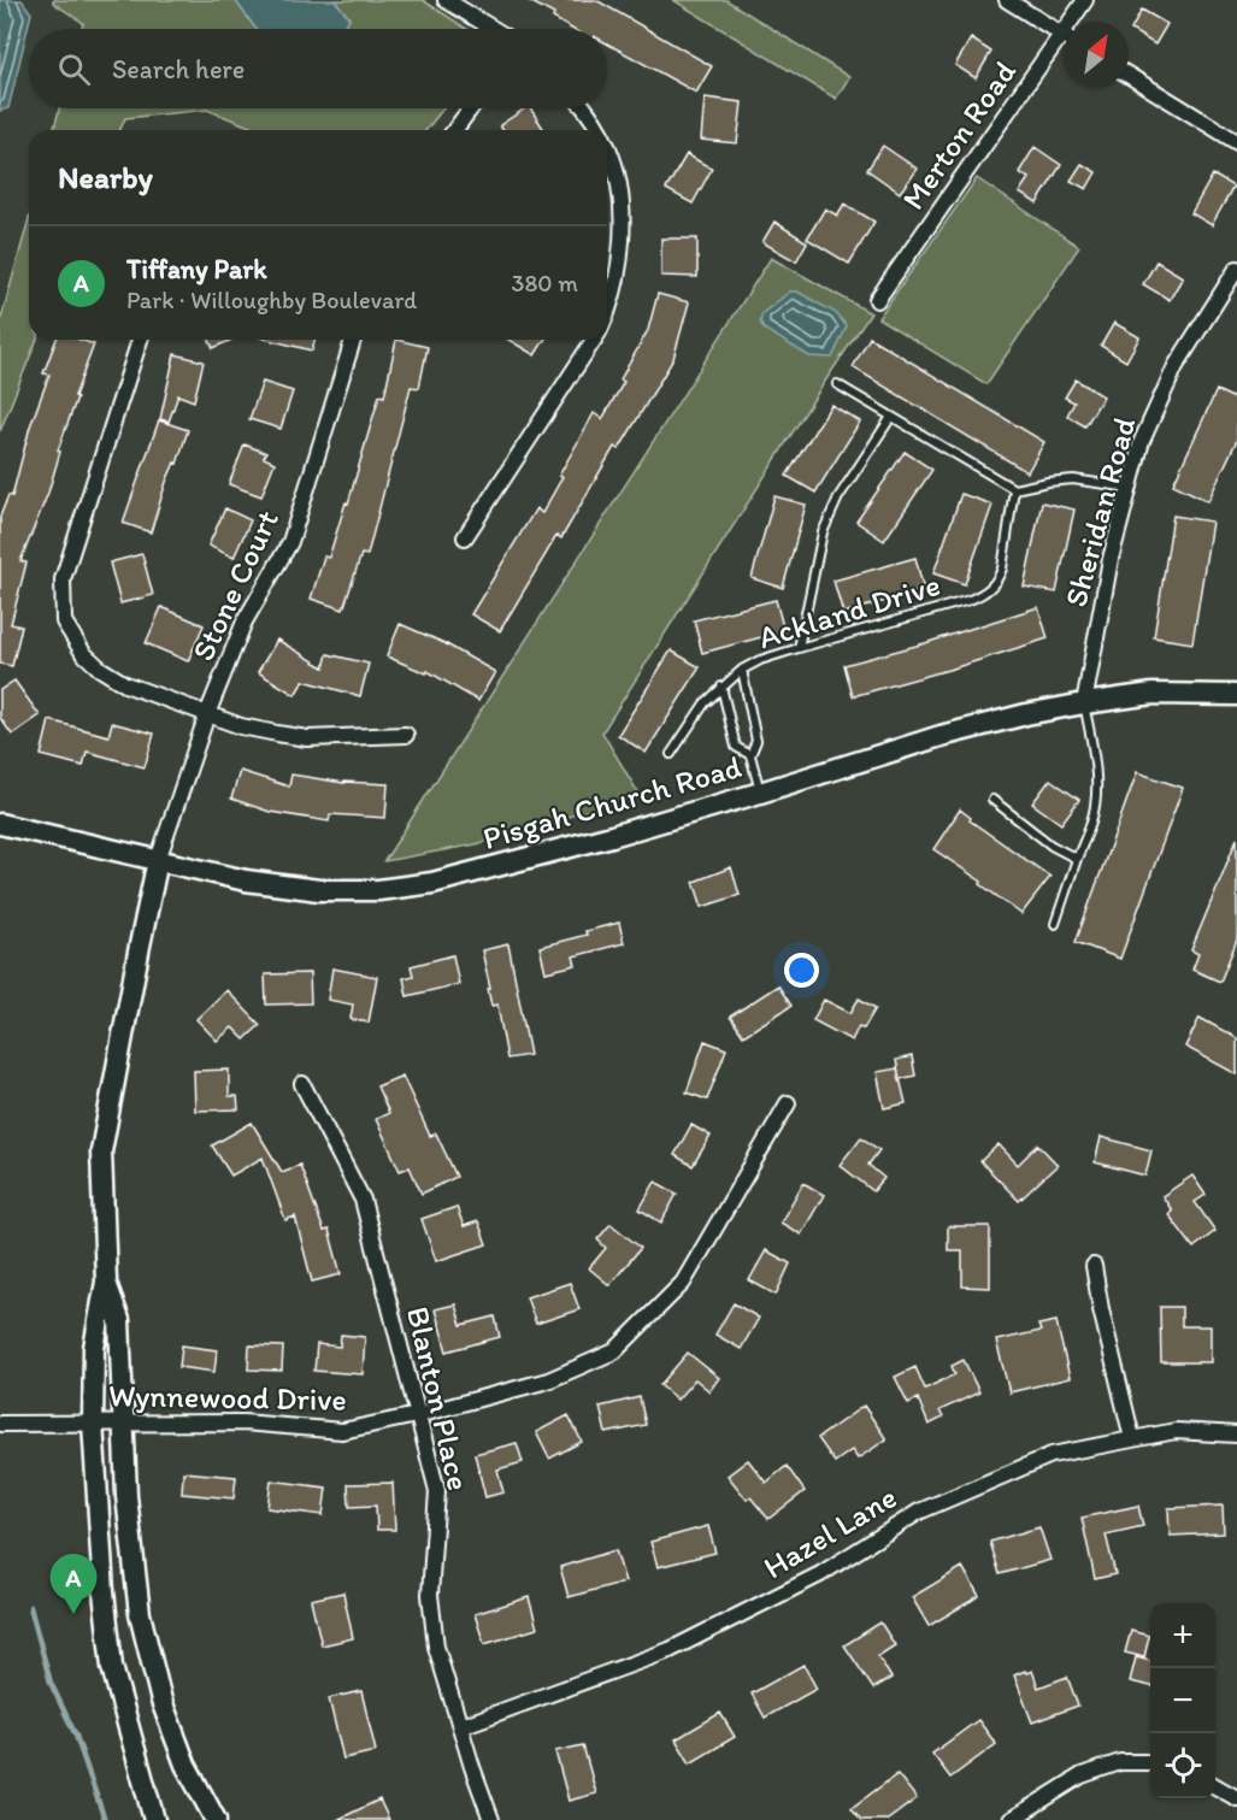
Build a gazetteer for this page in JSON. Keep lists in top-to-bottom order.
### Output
{
  "streets": {
    "street": [
      "Merton Road",
      "Sheridan Road",
      "Stone Court",
      "Pisgah Church Road",
      "Wynnewood Drive",
      "Blanton Place",
      "Hazel Lane"
    ],
    "lane": ["Ackland Drive"]
  },
  "crossings": [
    ["Sheridan Road", "Pisgah Church Road"],
    ["Stone Court", "Pisgah Church Road"],
    ["Ackland Drive", "Pisgah Church Road"],
    ["Wynnewood Drive", "Blanton Place"],
    ["Blanton Place", "Hazel Lane"]
  ],
  "north": "top right",
  "page": {
    "search": "Search here",
    "heading": "Nearby",
    "list": [
      {
        "mark": "A",
        "name": "Tiffany Park",
        "note": "Park · Willoughby Boulevard",
        "value": "380 m"
      }
    ],
    "pins": "A",
    "map_buttons": ["+", "−"]
  }
}
